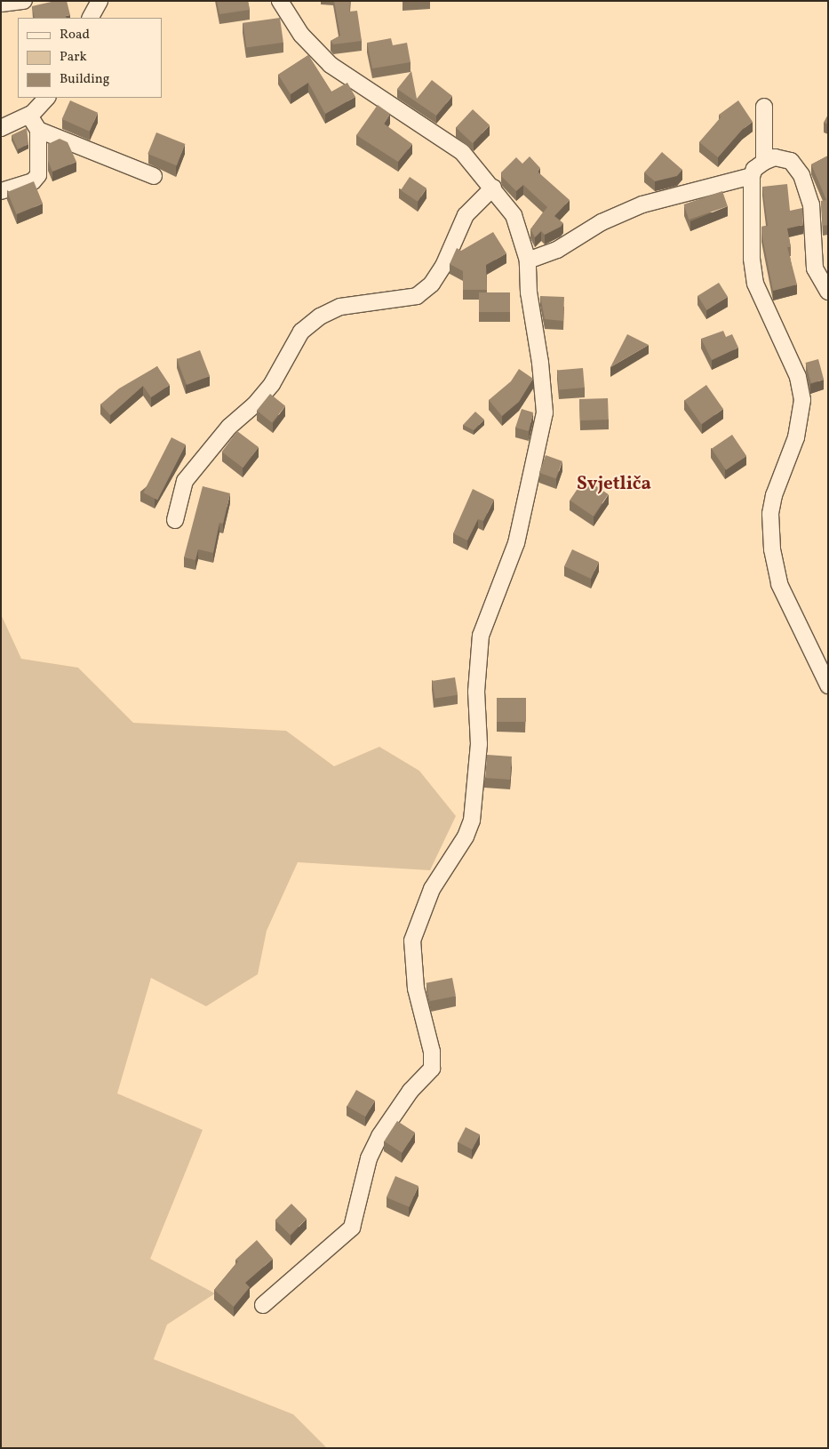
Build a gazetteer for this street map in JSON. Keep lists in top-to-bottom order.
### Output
{
  "districts": ["Svjetliča"],
  "legend": ["Road", "Park", "Building"]
}
